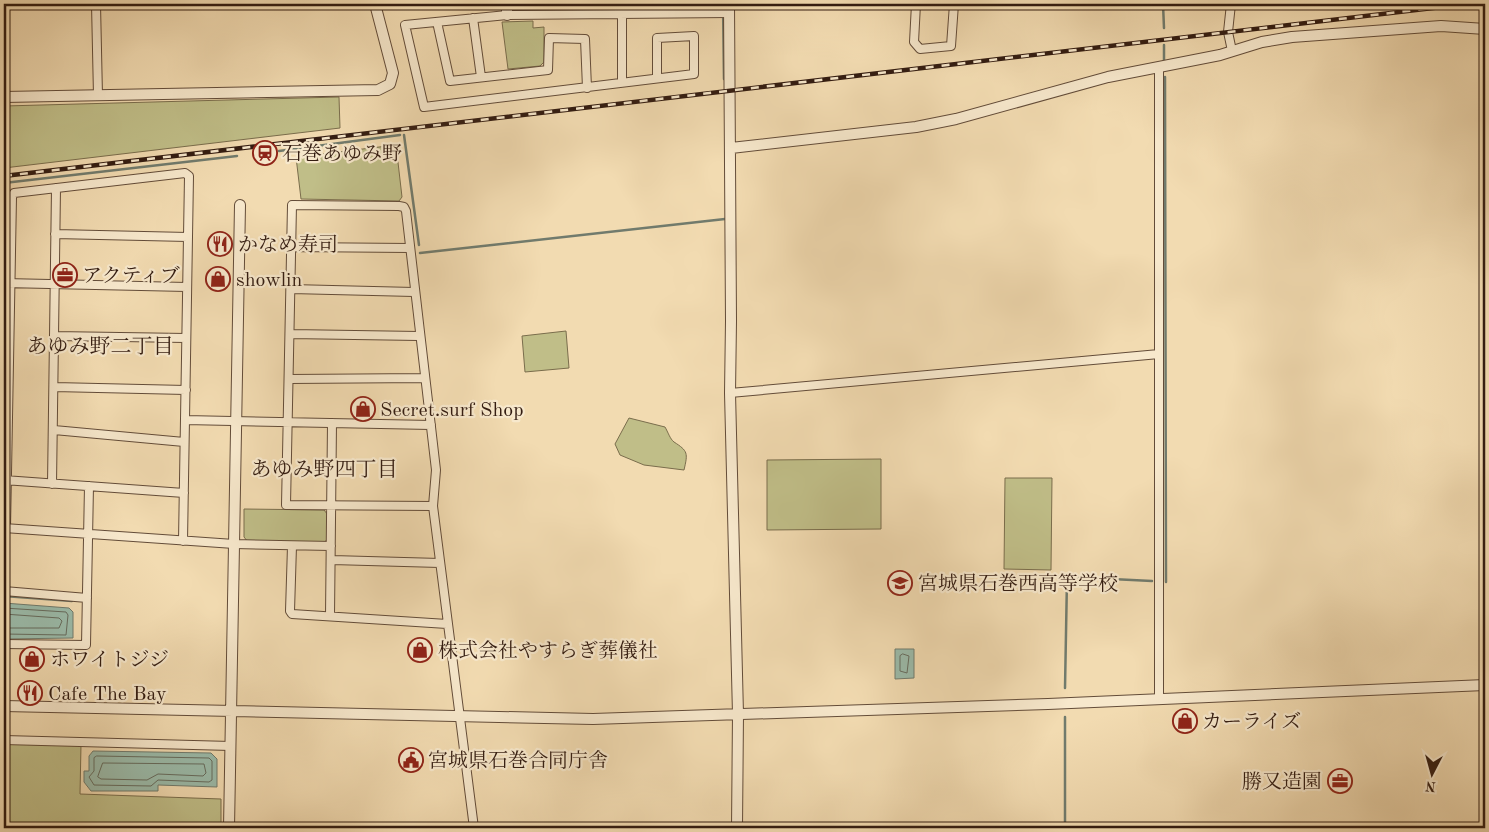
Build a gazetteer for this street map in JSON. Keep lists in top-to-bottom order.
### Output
{
  "districts": ["あゆみ野二丁目", "あゆみ野四丁目"],
  "places": {
    "station": ["石巻あゆみ野"],
    "restaurant": ["かなめ寿司", "Cafe The Bay"],
    "office": ["アクティブ", "勝又造園"],
    "shop": [
      "showlin",
      "Secret.surf Shop",
      "株式会社やすらぎ葬儀社",
      "ホワイトジジ",
      "カーライズ"
    ],
    "school or university": ["宮城県石巻西高等学校"],
    "public building": ["宮城県石巻合同庁舎"]
  },
  "north": "bottom"
}
